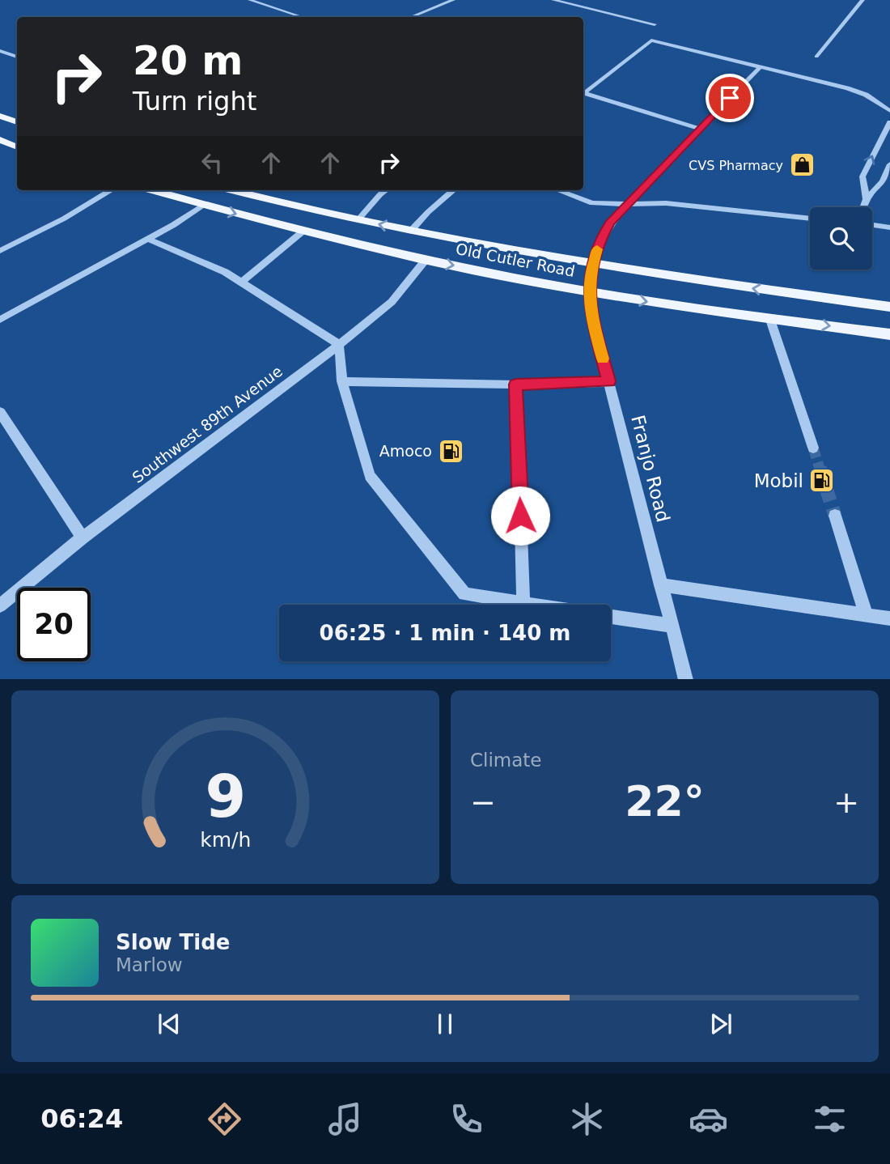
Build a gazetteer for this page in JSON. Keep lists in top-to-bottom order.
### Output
{
  "streets": {
    "main road": ["Old Cutler Road"],
    "street": ["Southwest 89th Avenue", "Franjo Road"]
  },
  "crossings": [
    ["Old Cutler Road", "Southwest 89th Avenue"],
    ["Old Cutler Road", "Franjo Road"]
  ],
  "places": {
    "shop": ["CVS Pharmacy"],
    "fuel station": ["Amoco", "Mobil"]
  },
  "page": {
    "turn": ["20 m", "Turn right"],
    "limit": "20",
    "trip": "06:25 · 1 min · 140 m",
    "tile": "Climate",
    "heat": ["−", "22°", "+"],
    "song": ["Slow Tide", "Marlow"],
    "tabs": "06:24",
    "gauge": ["9", "km/h"]
  }
}
